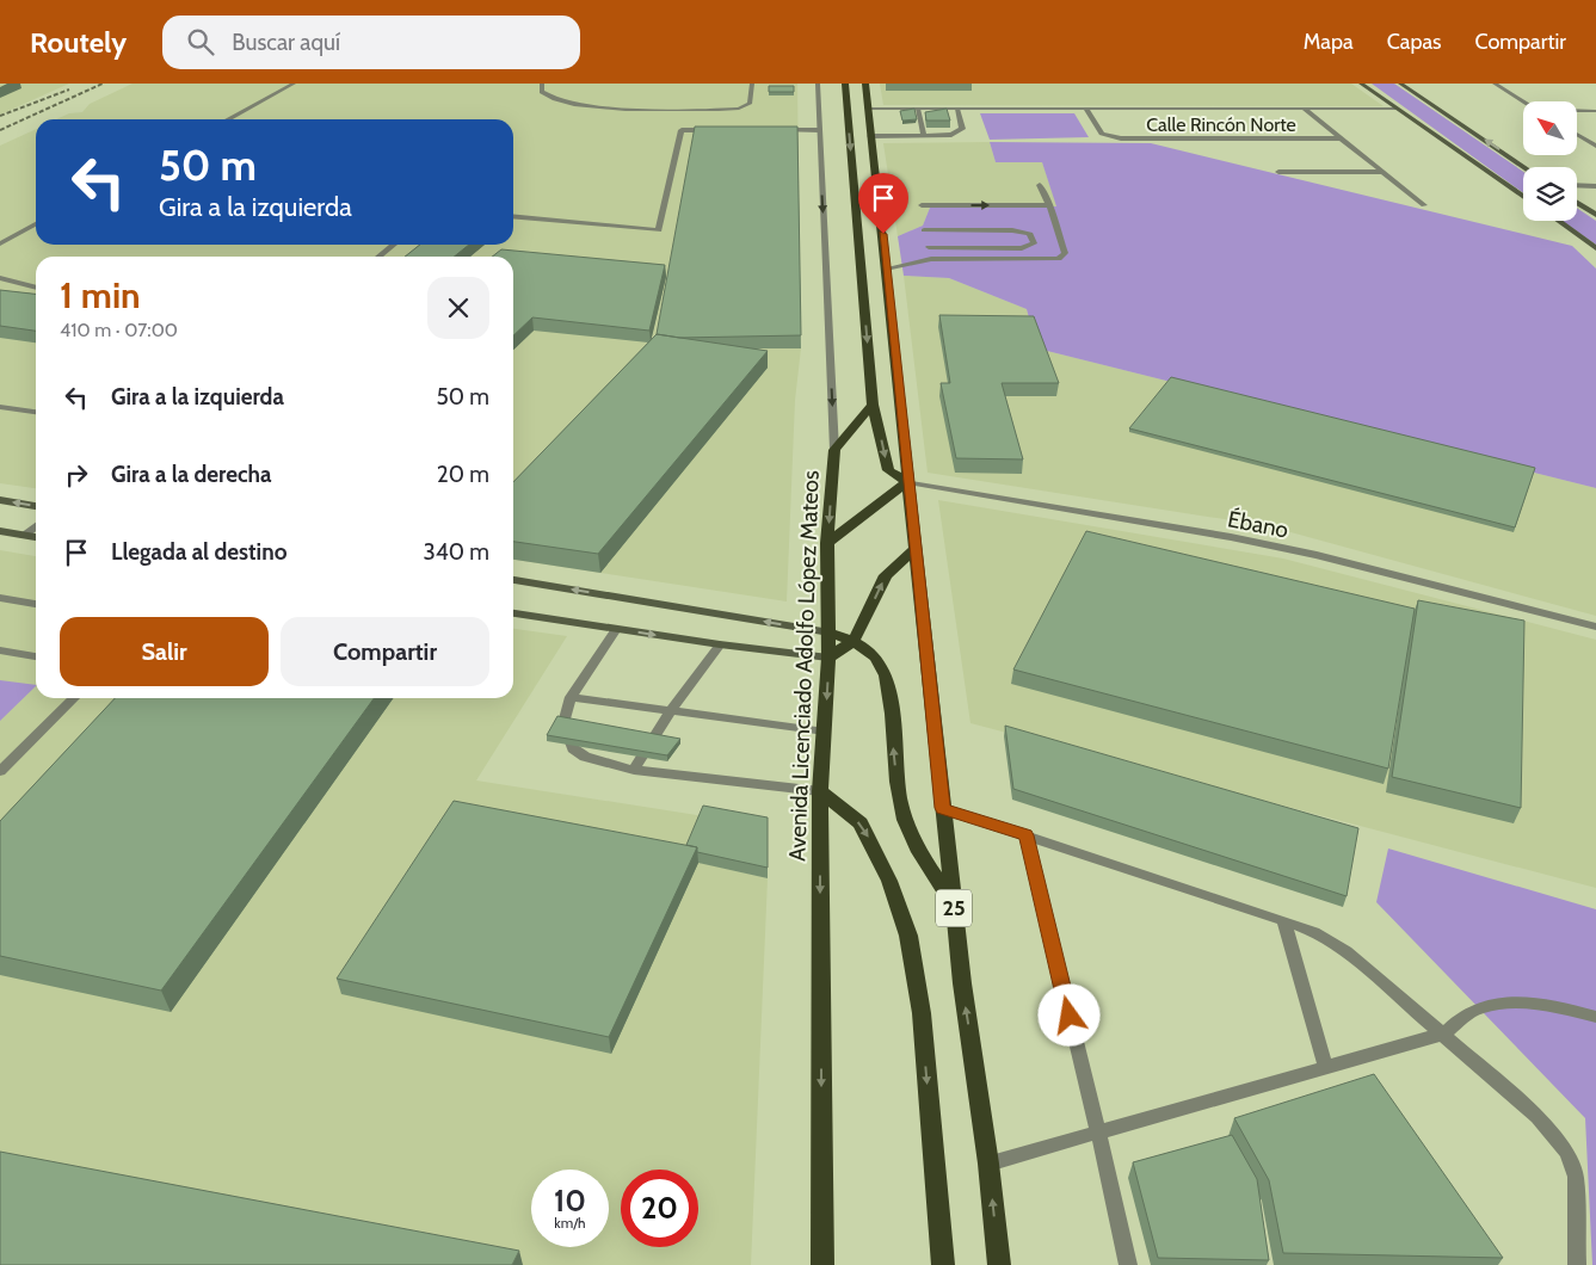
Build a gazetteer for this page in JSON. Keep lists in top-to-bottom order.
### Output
{
  "streets": {
    "main road": ["Avenida Licenciado Adolfo López Mateos", "25"],
    "street": ["Calle Rincón Norte", "Ébano"]
  },
  "crossings": [
    ["Ébano", "25"]
  ],
  "north": "top left",
  "page": {
    "header": "Routely",
    "search": "Buscar aquí",
    "nav": ["Mapa", "Capas", "Compartir"],
    "turn": ["50 m", "Gira a la izquierda"],
    "heading": ["1 min", "410 m · 07:00"],
    "list": [
      {
        "name": "Gira a la izquierda",
        "value": "50 m"
      },
      {
        "name": "Gira a la derecha",
        "value": "20 m"
      },
      {
        "name": "Llegada al destino",
        "value": "340 m"
      }
    ],
    "buttons": ["Salir", "Compartir"],
    "speed": "10 km/h",
    "limit": "20"
  }
}
